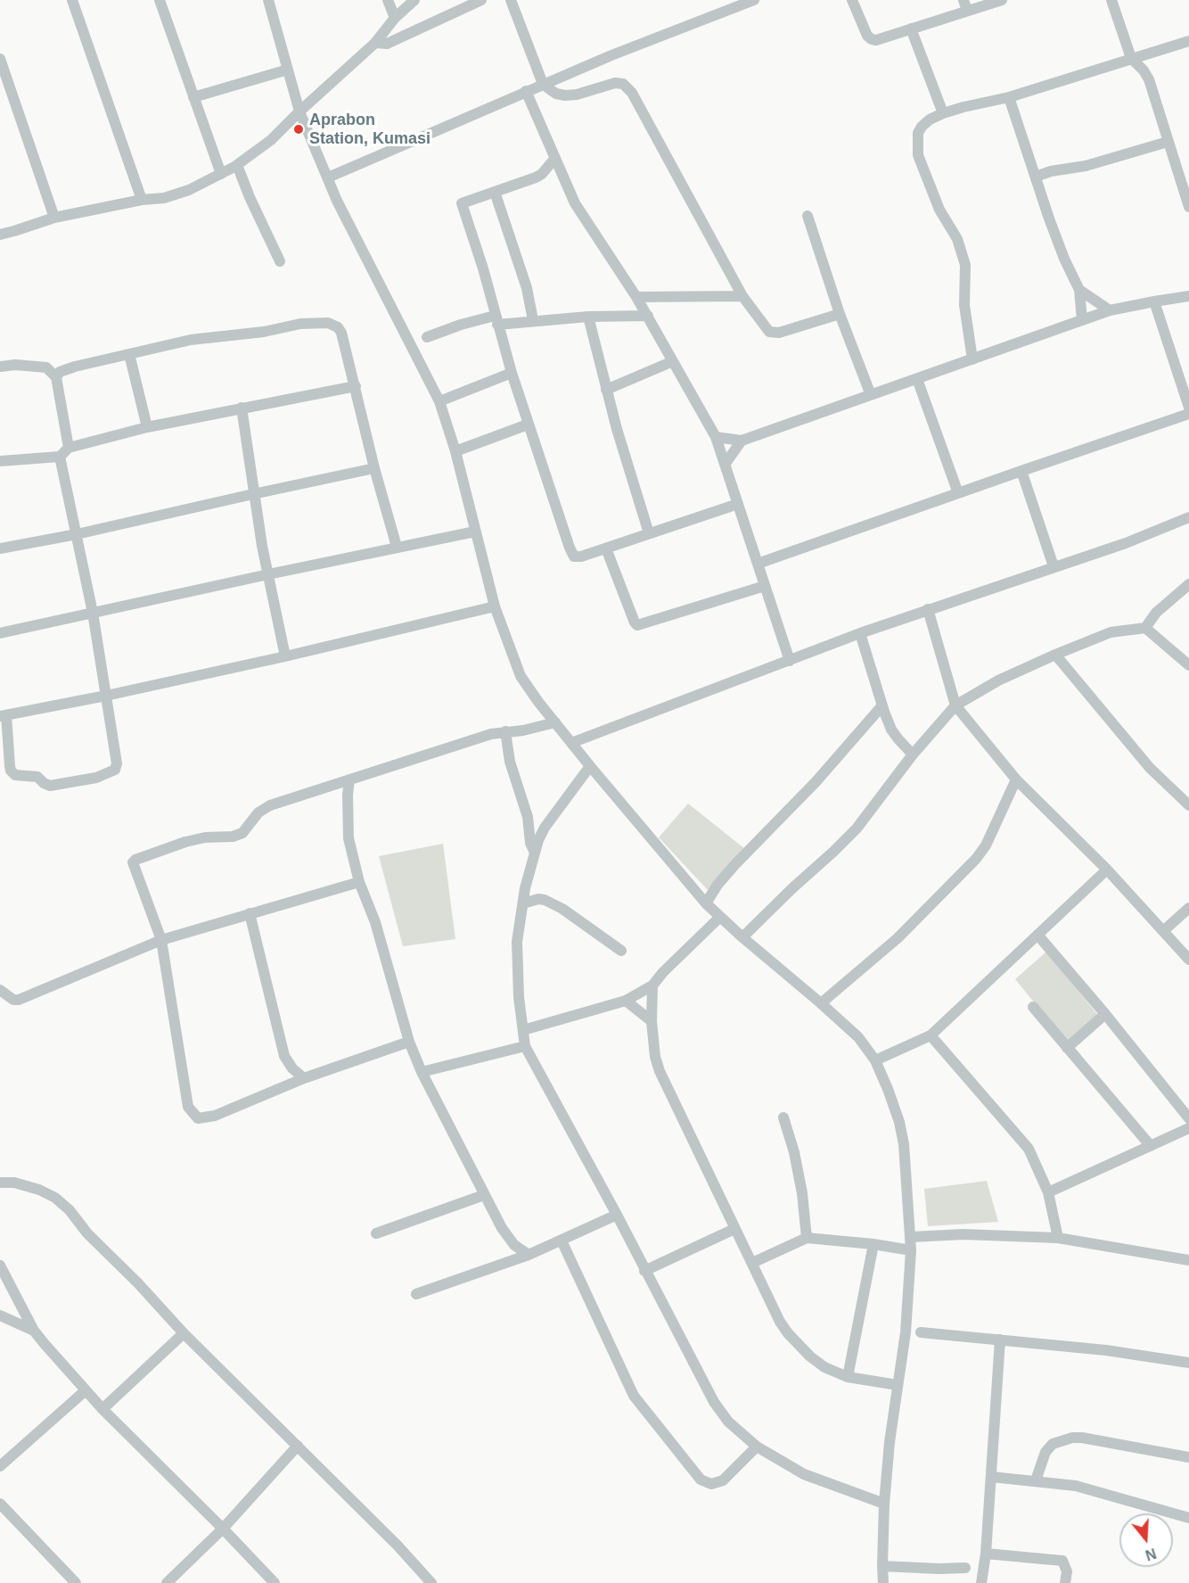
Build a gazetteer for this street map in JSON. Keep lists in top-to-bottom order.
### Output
{
  "places": ["Aprabon Station, Kumasi"],
  "north": "bottom"
}
